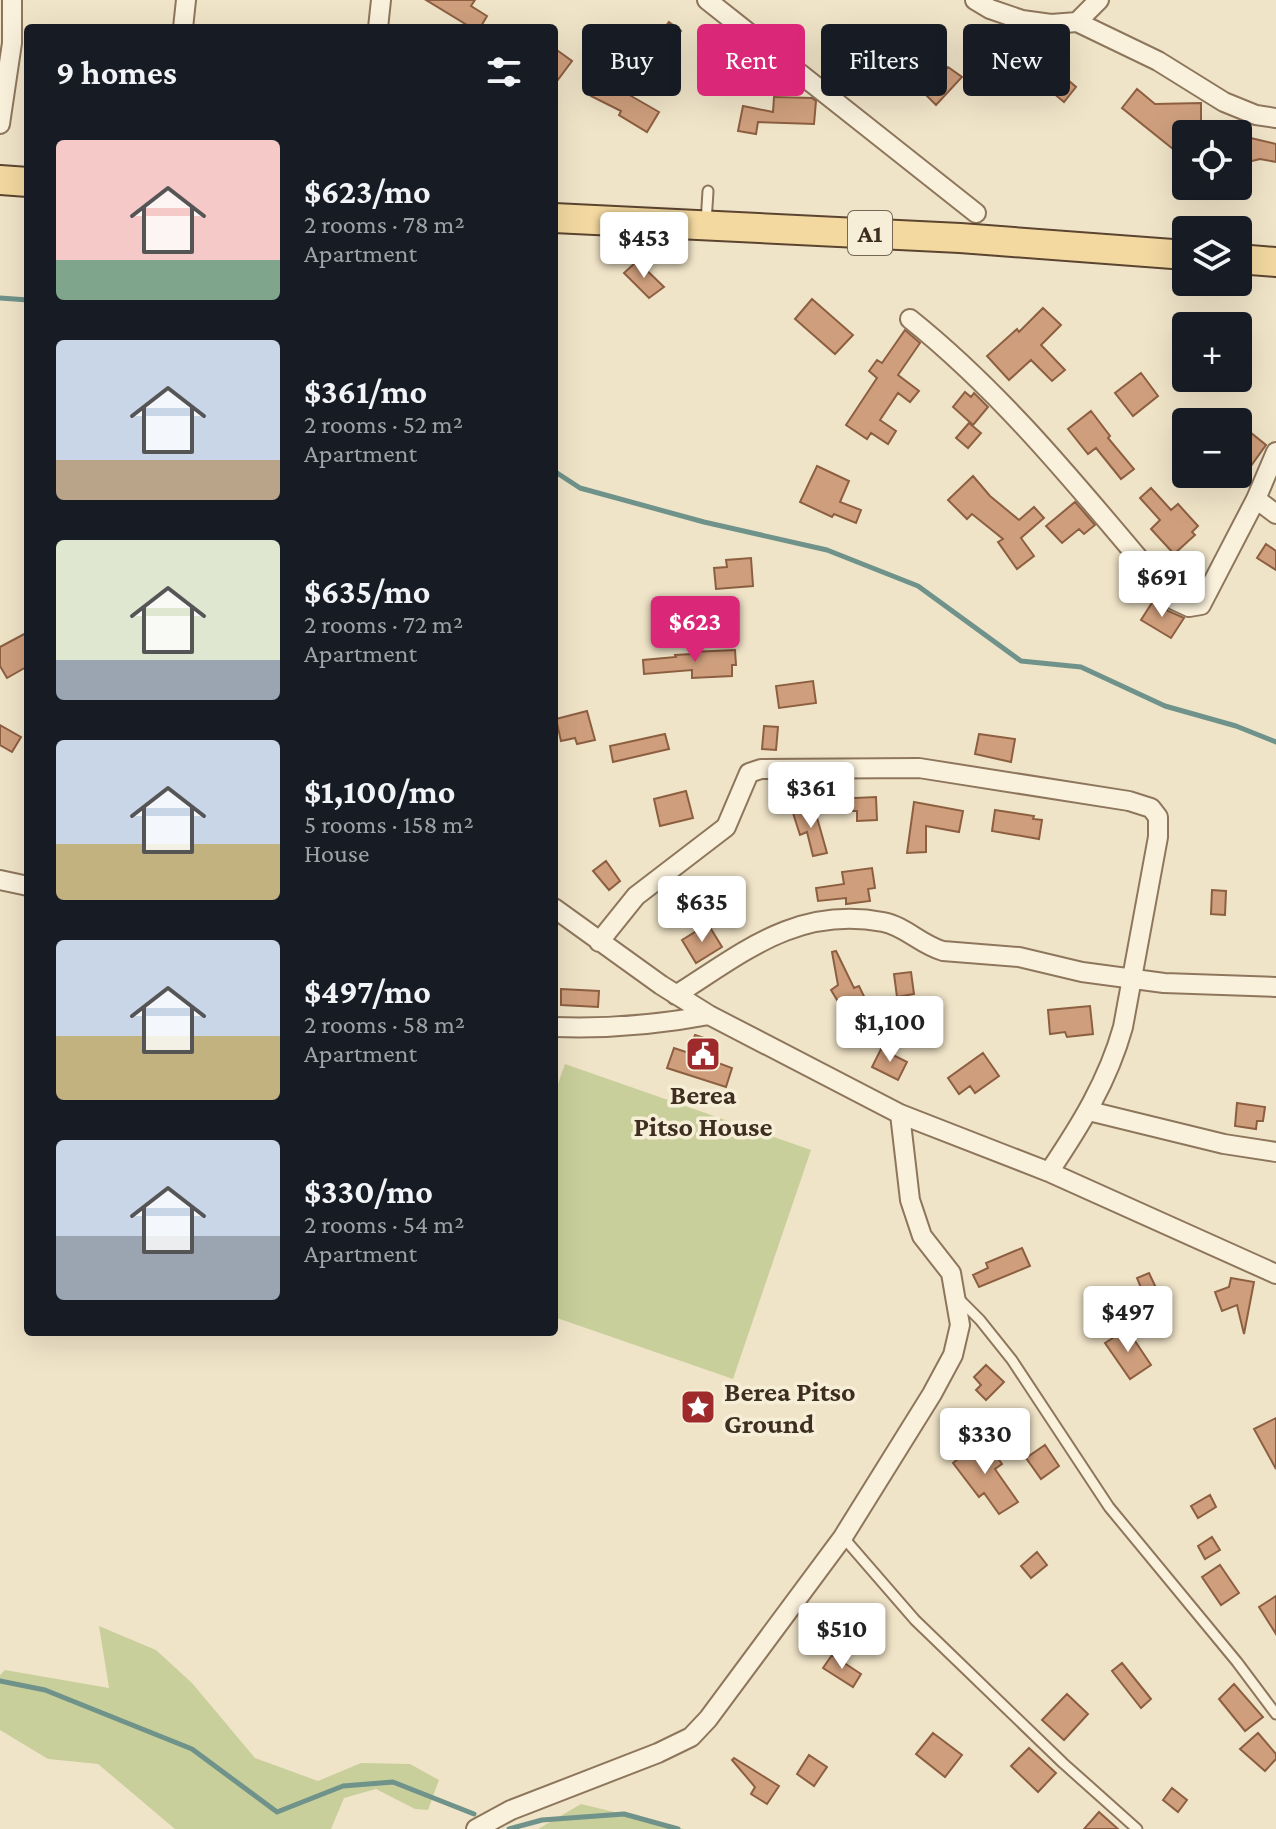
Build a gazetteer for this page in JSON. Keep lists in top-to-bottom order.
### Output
{
  "streets": {
    "main road": ["A1"]
  },
  "places": {
    "public building": ["Berea Pitso House"],
    "place": ["Berea Pitso Ground"]
  },
  "page": {
    "chip": [
      "Buy",
      "Rent",
      "Filters",
      "New"
    ],
    "heading": "9 homes",
    "map_buttons": ["+", "−"],
    "list": [
      {
        "name": "$623/mo",
        "note": "2 rooms · 78 m² · Apartment"
      },
      {
        "name": "$361/mo",
        "note": "2 rooms · 52 m² · Apartment"
      },
      {
        "name": "$635/mo",
        "note": "2 rooms · 72 m² · Apartment"
      },
      {
        "name": "$1,100/mo",
        "note": "5 rooms · 158 m² · House"
      },
      {
        "name": "$497/mo",
        "note": "2 rooms · 58 m² · Apartment"
      },
      {
        "name": "$330/mo",
        "note": "2 rooms · 54 m² · Apartment"
      }
    ],
    "price": [
      "$453",
      "$691",
      "$623",
      "$361",
      "$635",
      "$1,100",
      "$497",
      "$330",
      "$510"
    ]
  }
}
